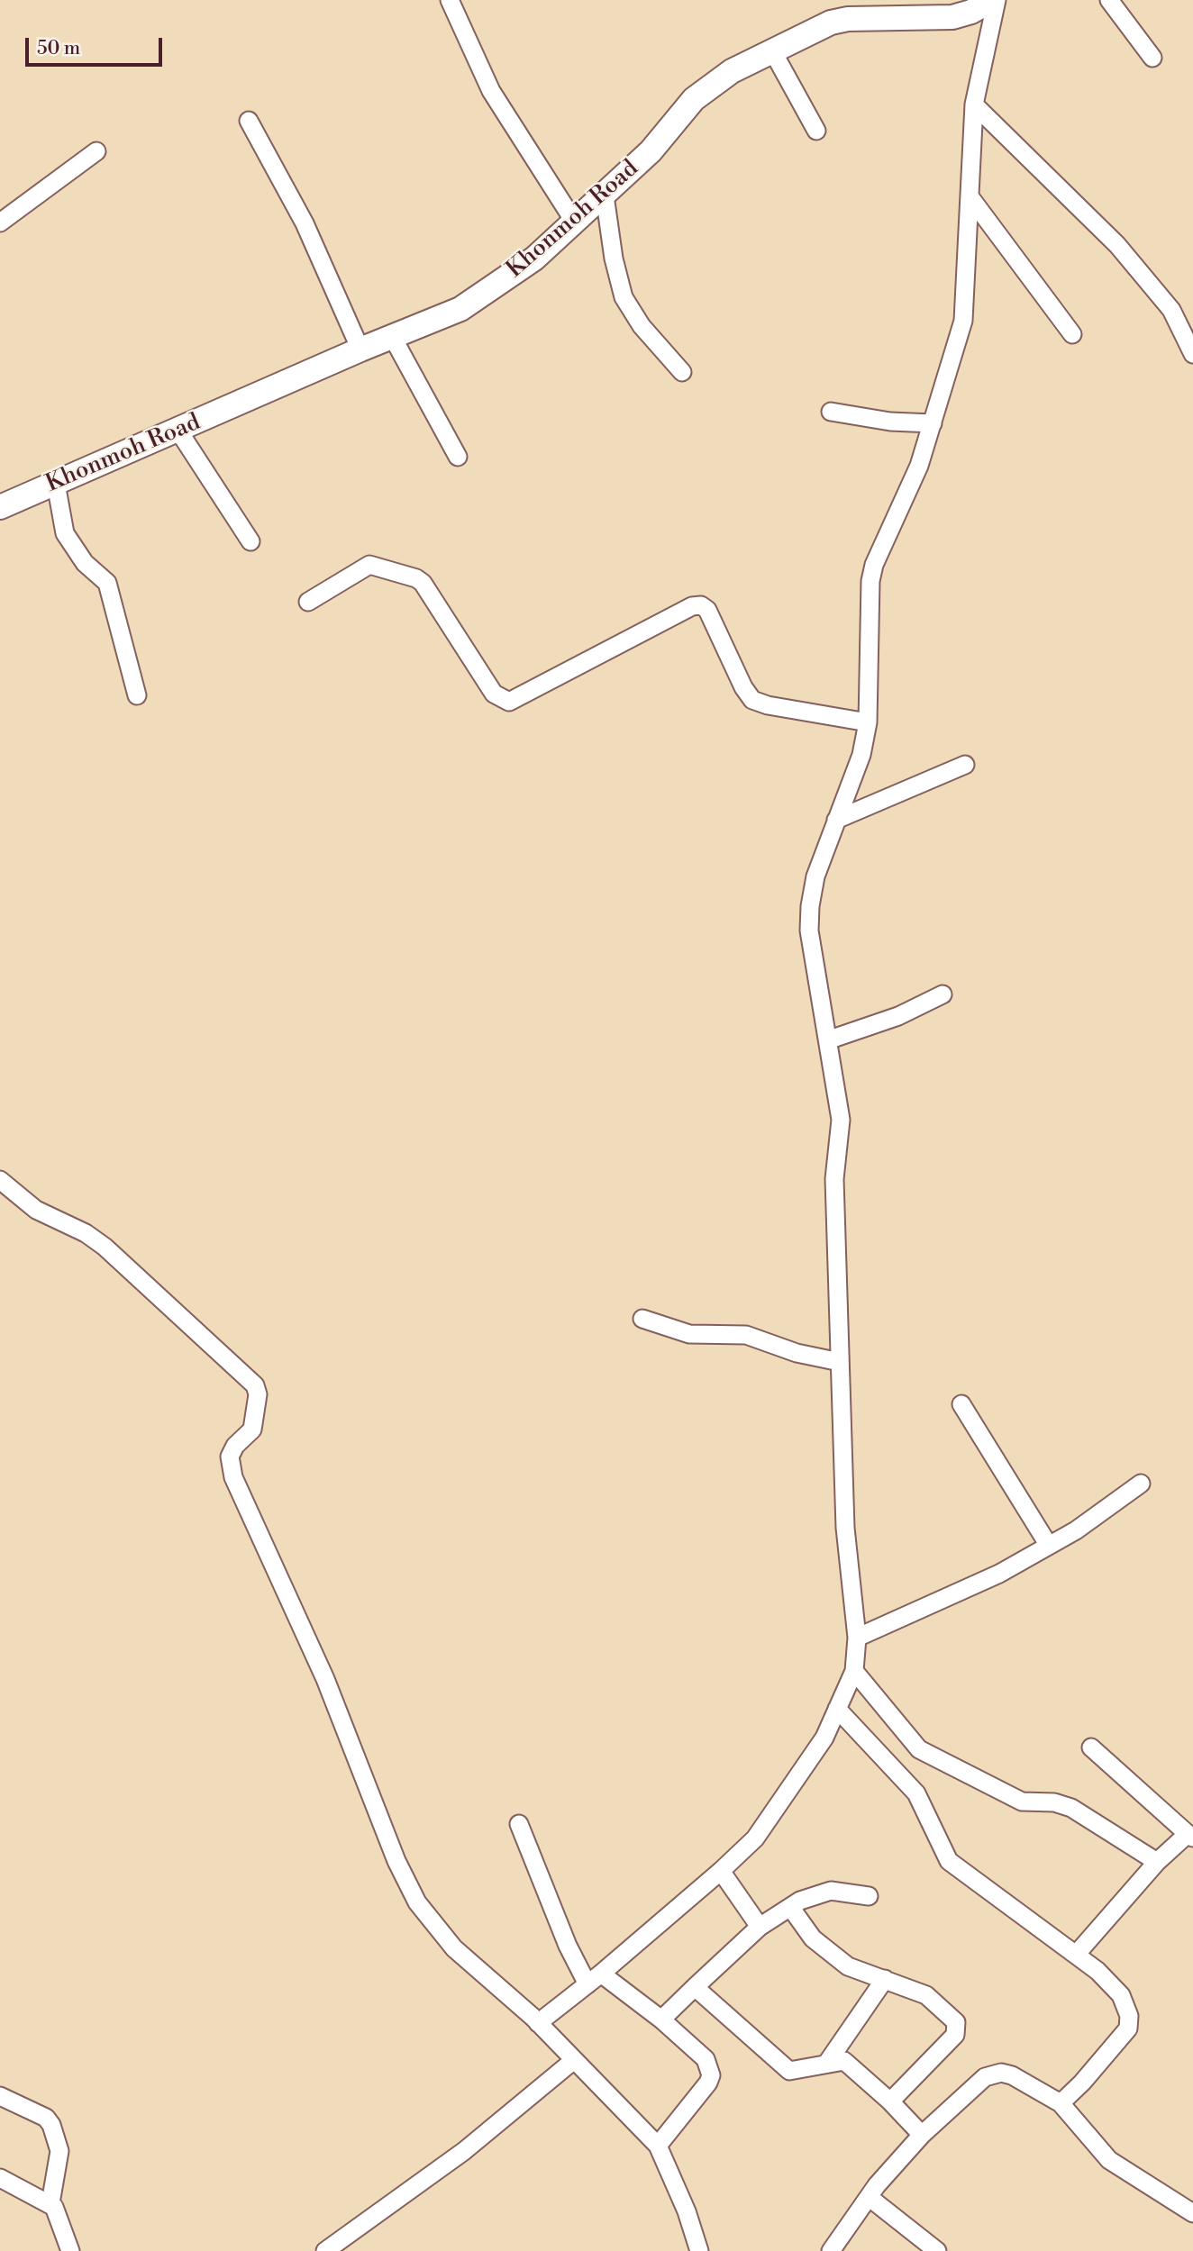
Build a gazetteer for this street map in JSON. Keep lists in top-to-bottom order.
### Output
{
  "streets": {
    "main road": ["Khonmoh Road"]
  },
  "scale_bar": "50 m"
}
